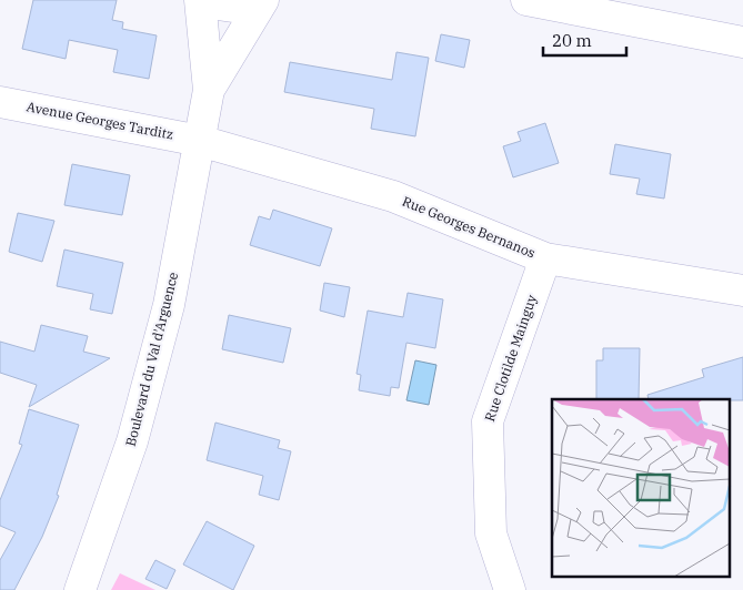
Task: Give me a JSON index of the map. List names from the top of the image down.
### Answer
{
  "streets": {
    "street": [
      "Avenue Georges Tarditz",
      "Rue Georges Bernanos",
      "Rue Clotilde Mainguy",
      "Boulevard du Val d'Arguence"
    ]
  },
  "crossings": [
    ["Avenue Georges Tarditz", "Rue Georges Bernanos"],
    ["Avenue Georges Tarditz", "Boulevard du Val d'Arguence"],
    ["Rue Georges Bernanos", "Rue Clotilde Mainguy"],
    ["Rue Georges Bernanos", "Boulevard du Val d'Arguence"]
  ],
  "scale_bar": "20 m"
}
